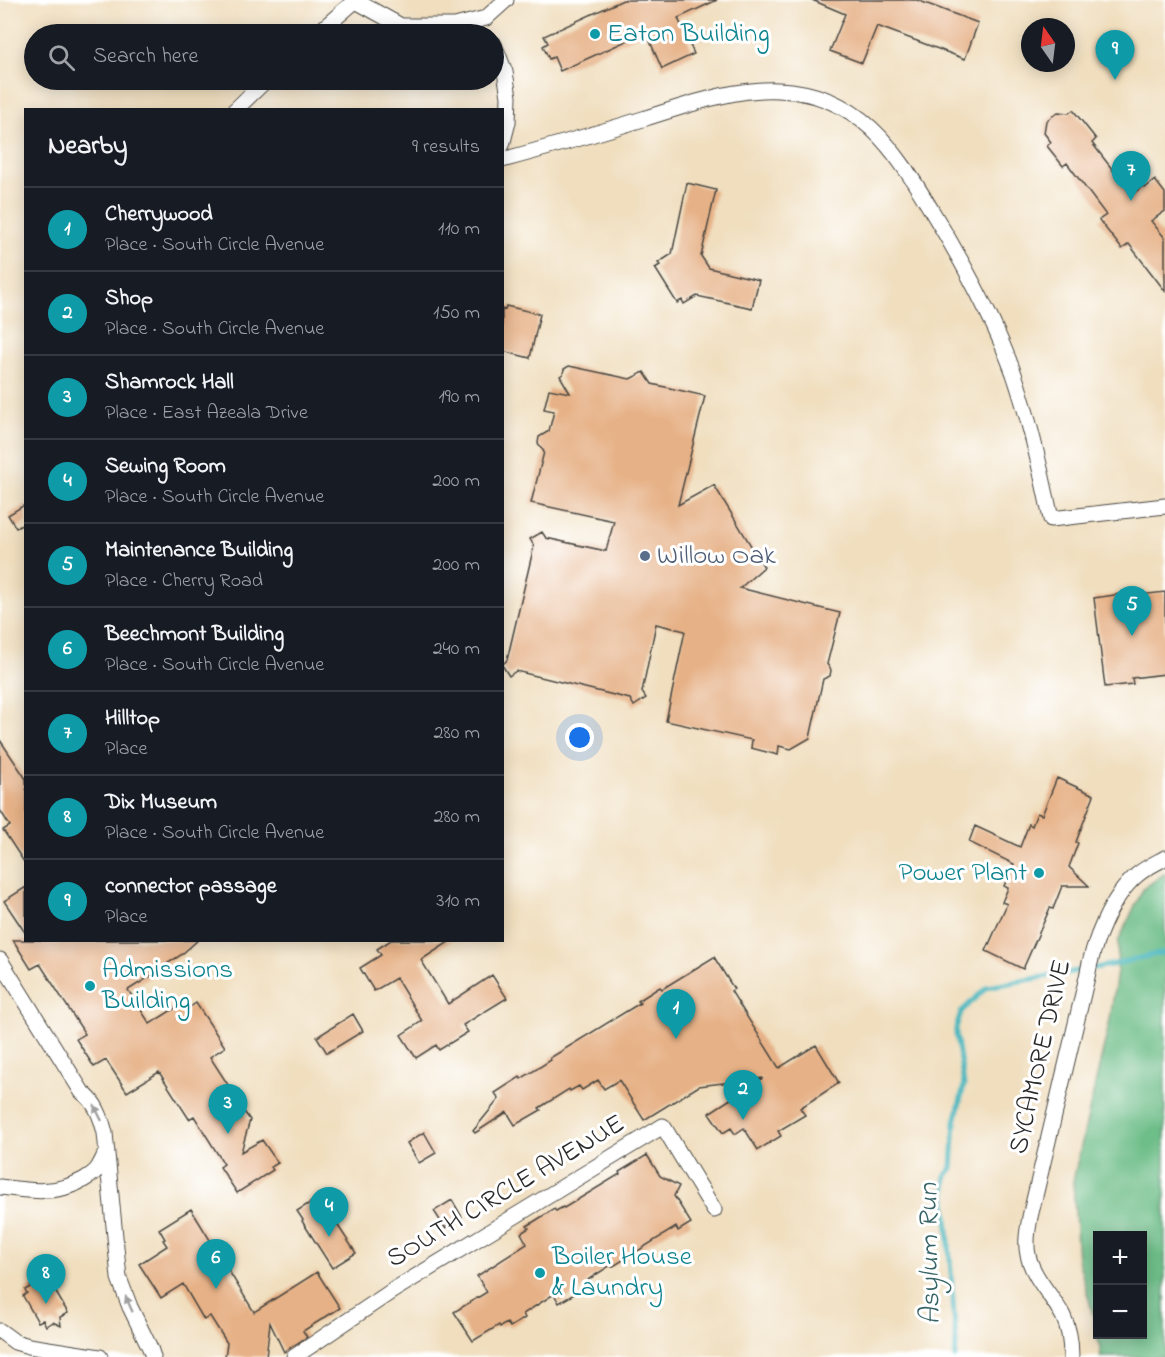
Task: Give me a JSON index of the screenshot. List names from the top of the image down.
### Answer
{
  "streets": {
    "street": ["SYCAMORE DRIVE", "SOUTH CIRCLE AVENUE"]
  },
  "water": ["Asylum Run"],
  "places": [
    "Eaton Building",
    "Willow Oak",
    "Power Plant",
    "Admissions Building",
    "Boiler House & Laundry"
  ],
  "north": "top",
  "page": {
    "search": "Search here",
    "pins": [
      "9",
      "7",
      "5",
      "1",
      "2",
      "3",
      "4",
      "6",
      "8"
    ],
    "heading": ["Nearby", "9 results"],
    "list": [
      {
        "mark": "1",
        "name": "Cherrywood",
        "note": "Place · South Circle Avenue",
        "value": "110 m"
      },
      {
        "mark": "2",
        "name": "Shop",
        "note": "Place · South Circle Avenue",
        "value": "150 m"
      },
      {
        "mark": "3",
        "name": "Shamrock Hall",
        "note": "Place · East Azeala Drive",
        "value": "190 m"
      },
      {
        "mark": "4",
        "name": "Sewing Room",
        "note": "Place · South Circle Avenue",
        "value": "200 m"
      },
      {
        "mark": "5",
        "name": "Maintenance Building",
        "note": "Place · Cherry Road",
        "value": "200 m"
      },
      {
        "mark": "6",
        "name": "Beechmont Building",
        "note": "Place · South Circle Avenue",
        "value": "240 m"
      },
      {
        "mark": "7",
        "name": "Hilltop",
        "note": "Place",
        "value": "280 m"
      },
      {
        "mark": "8",
        "name": "Dix Museum",
        "note": "Place · South Circle Avenue",
        "value": "280 m"
      },
      {
        "mark": "9",
        "name": "connector passage",
        "note": "Place",
        "value": "310 m"
      }
    ],
    "map_buttons": ["+", "−"]
  }
}
